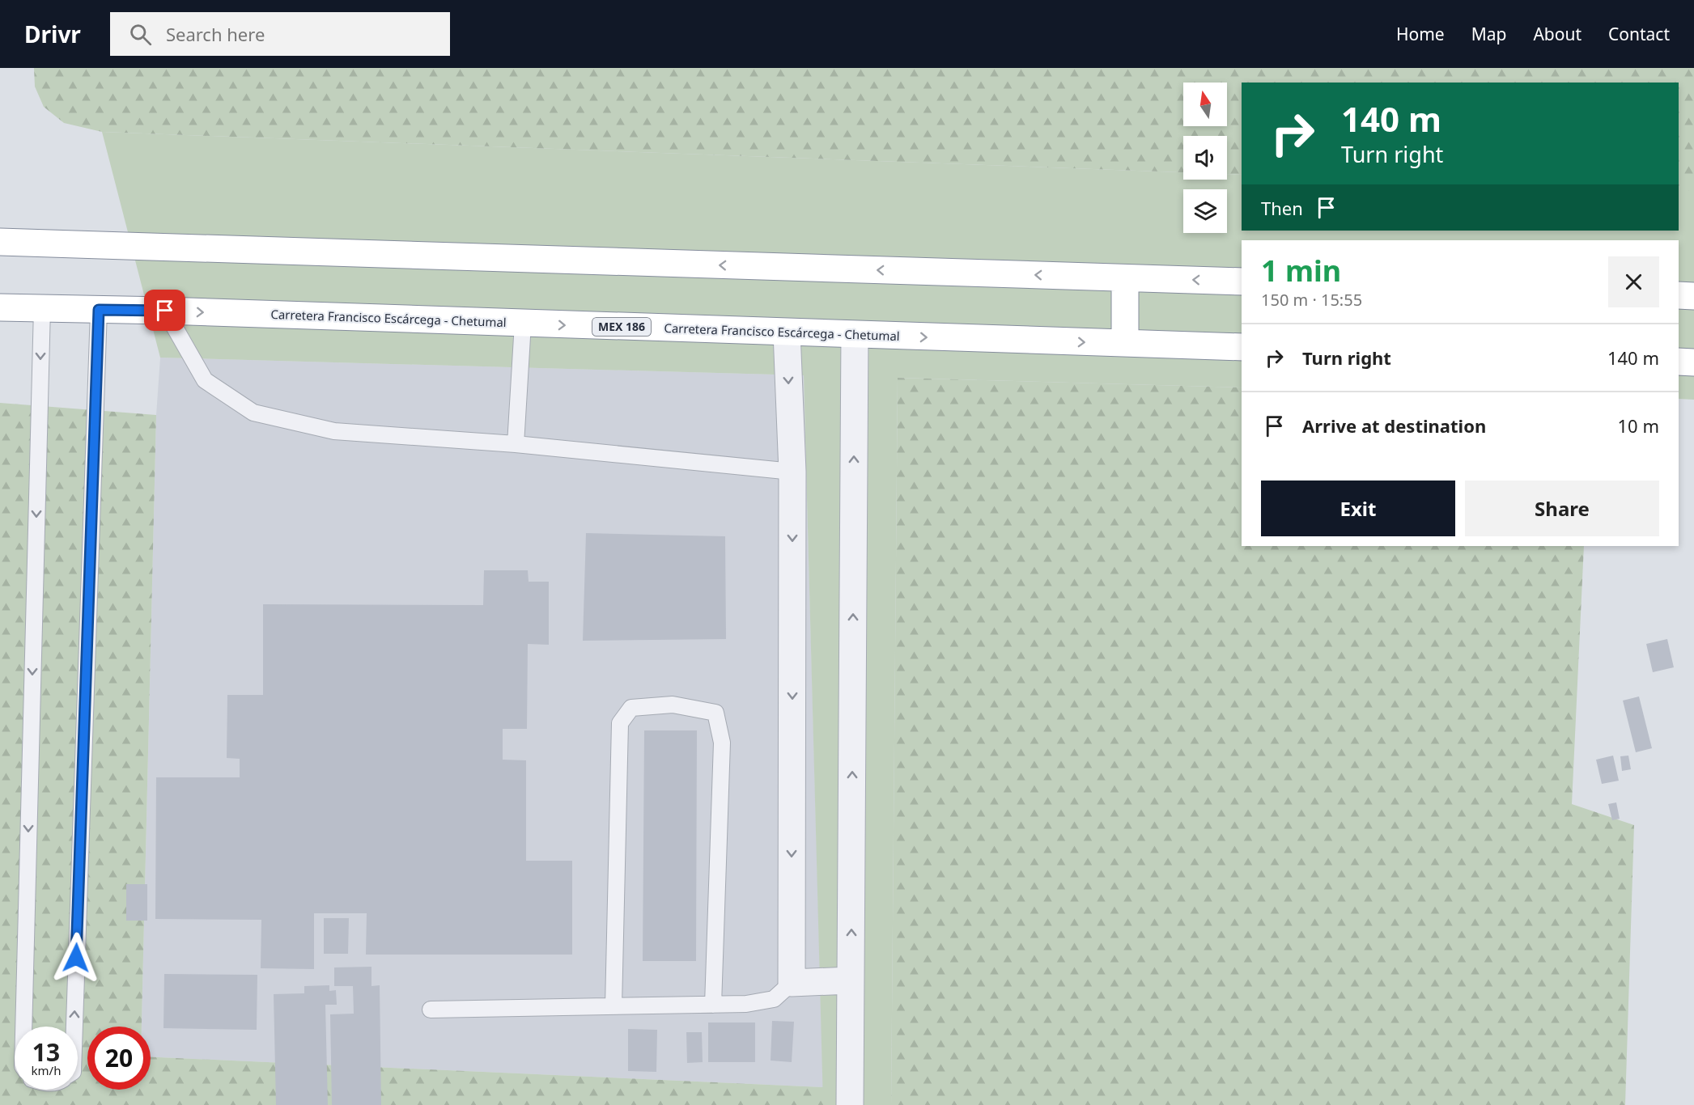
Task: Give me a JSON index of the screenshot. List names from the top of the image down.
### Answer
{
  "streets": {
    "highway": ["Carretera Francisco Escárcega - Chetumal", "MEX 186"]
  },
  "north": "top",
  "page": {
    "header": "Drivr",
    "search": "Search here",
    "nav": [
      "Home",
      "Map",
      "About",
      "Contact"
    ],
    "turn": ["140 m", "Turn right"],
    "then": "Then",
    "heading": ["1 min", "150 m · 15:55"],
    "list": [
      {
        "name": "Turn right",
        "value": "140 m"
      },
      {
        "name": "Arrive at destination",
        "value": "10 m"
      }
    ],
    "buttons": ["Exit", "Share"],
    "speed": "13 km/h",
    "limit": "20"
  }
}
